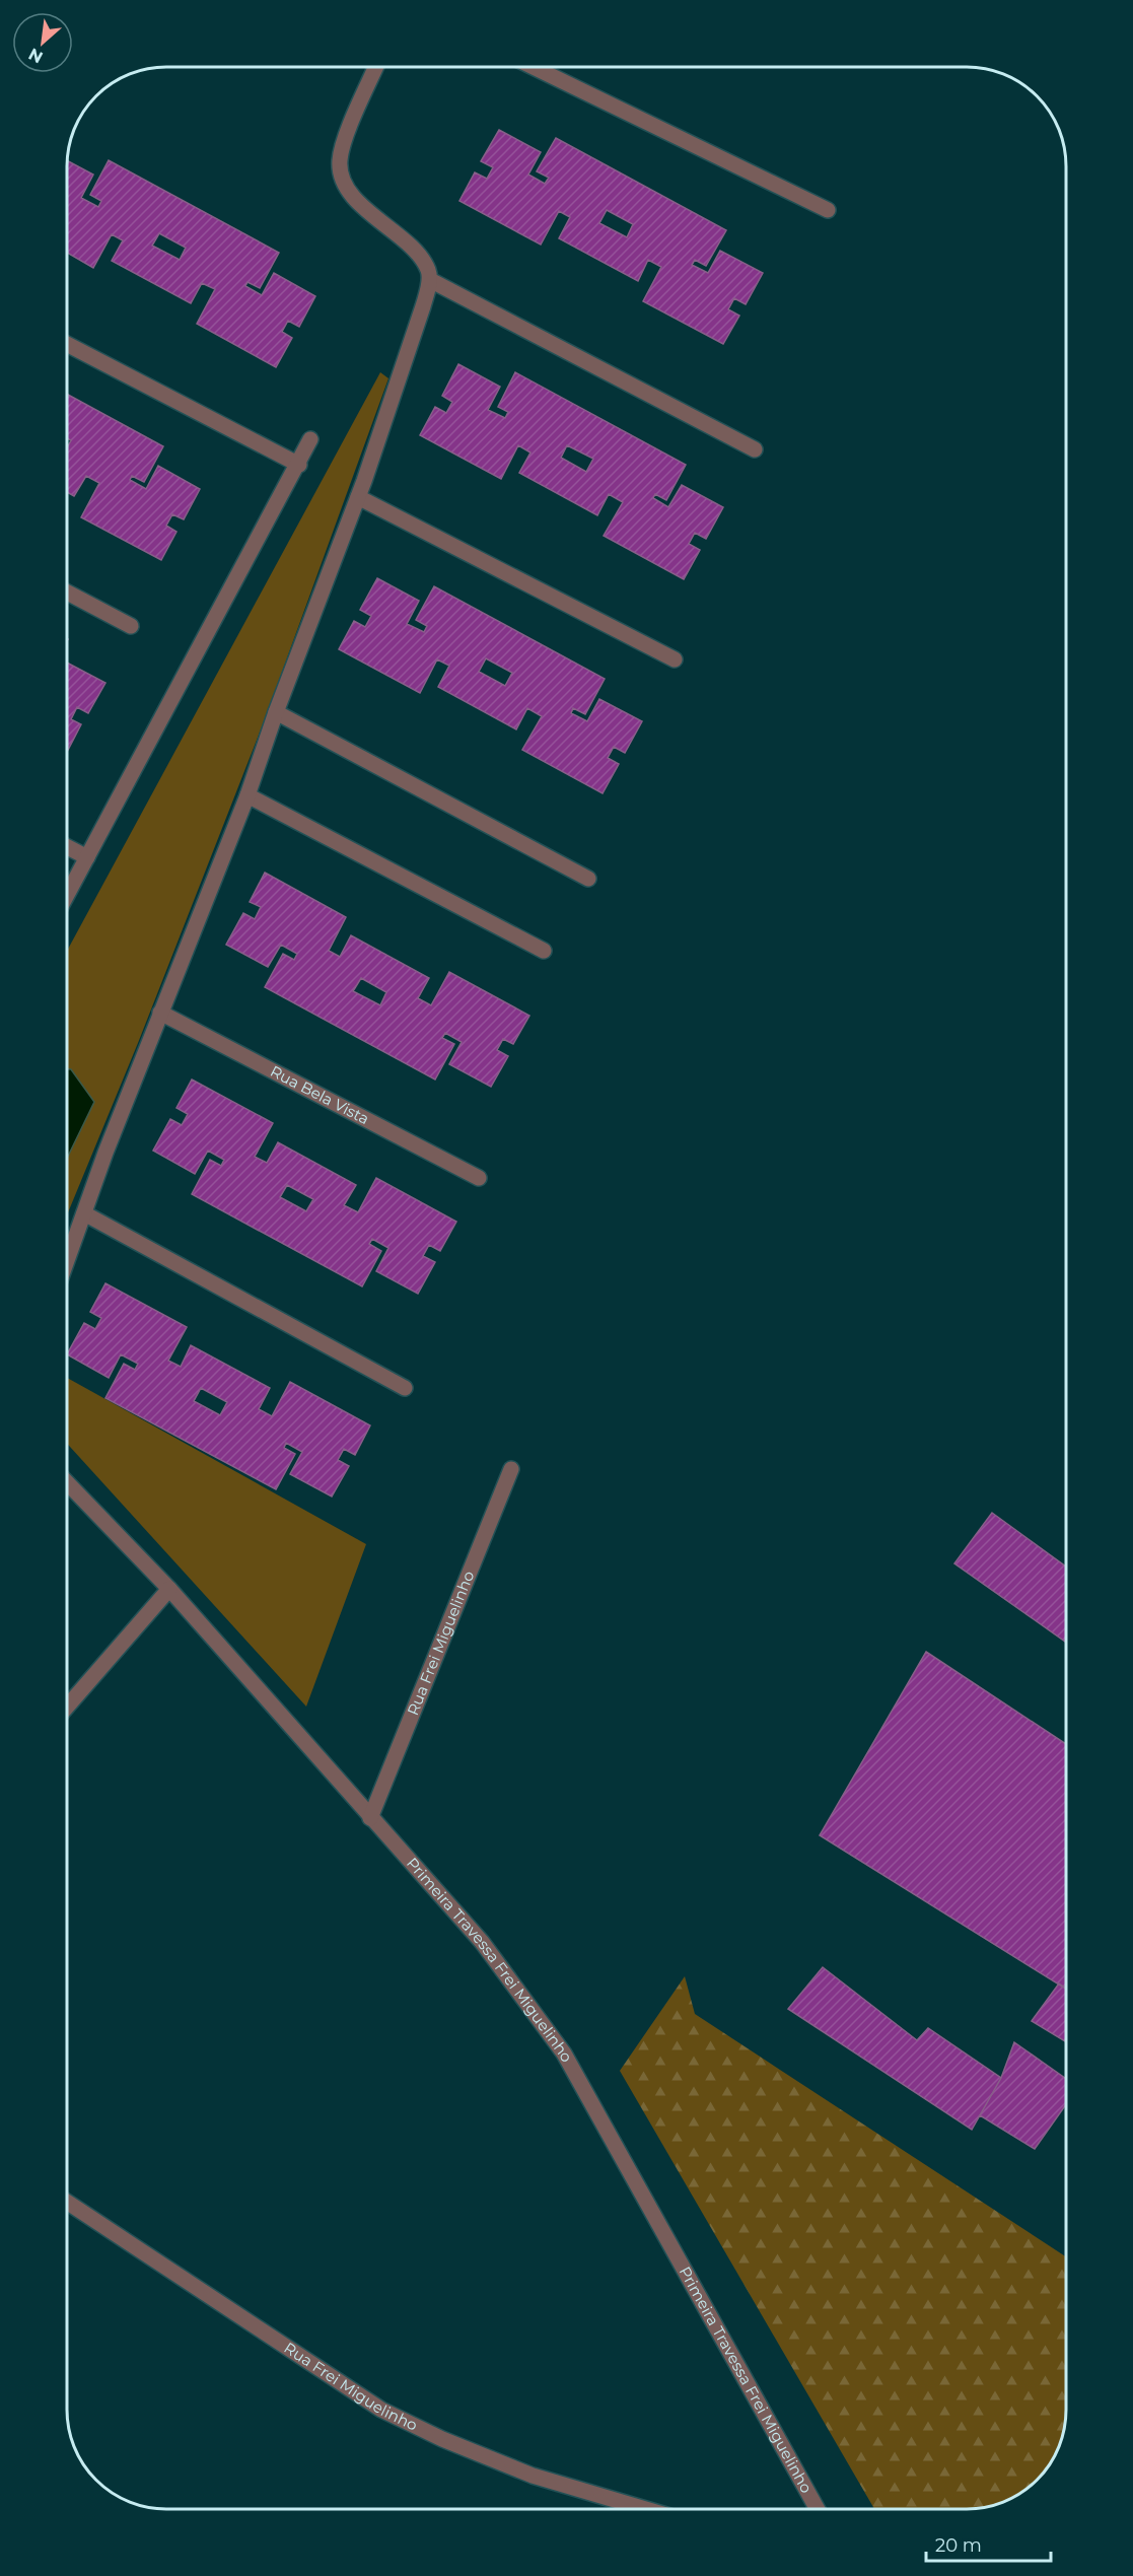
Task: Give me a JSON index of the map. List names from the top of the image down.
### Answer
{
  "streets": {
    "street": ["Rua Bela Vista", "Rua Frei Miguelinho", "Primeira Travessa Frei Miguelinho"]
  },
  "crossings": [
    ["Rua Frei Miguelinho", "Primeira Travessa Frei Miguelinho"]
  ],
  "scale_bar": "20 m",
  "north": "bottom left"
}
